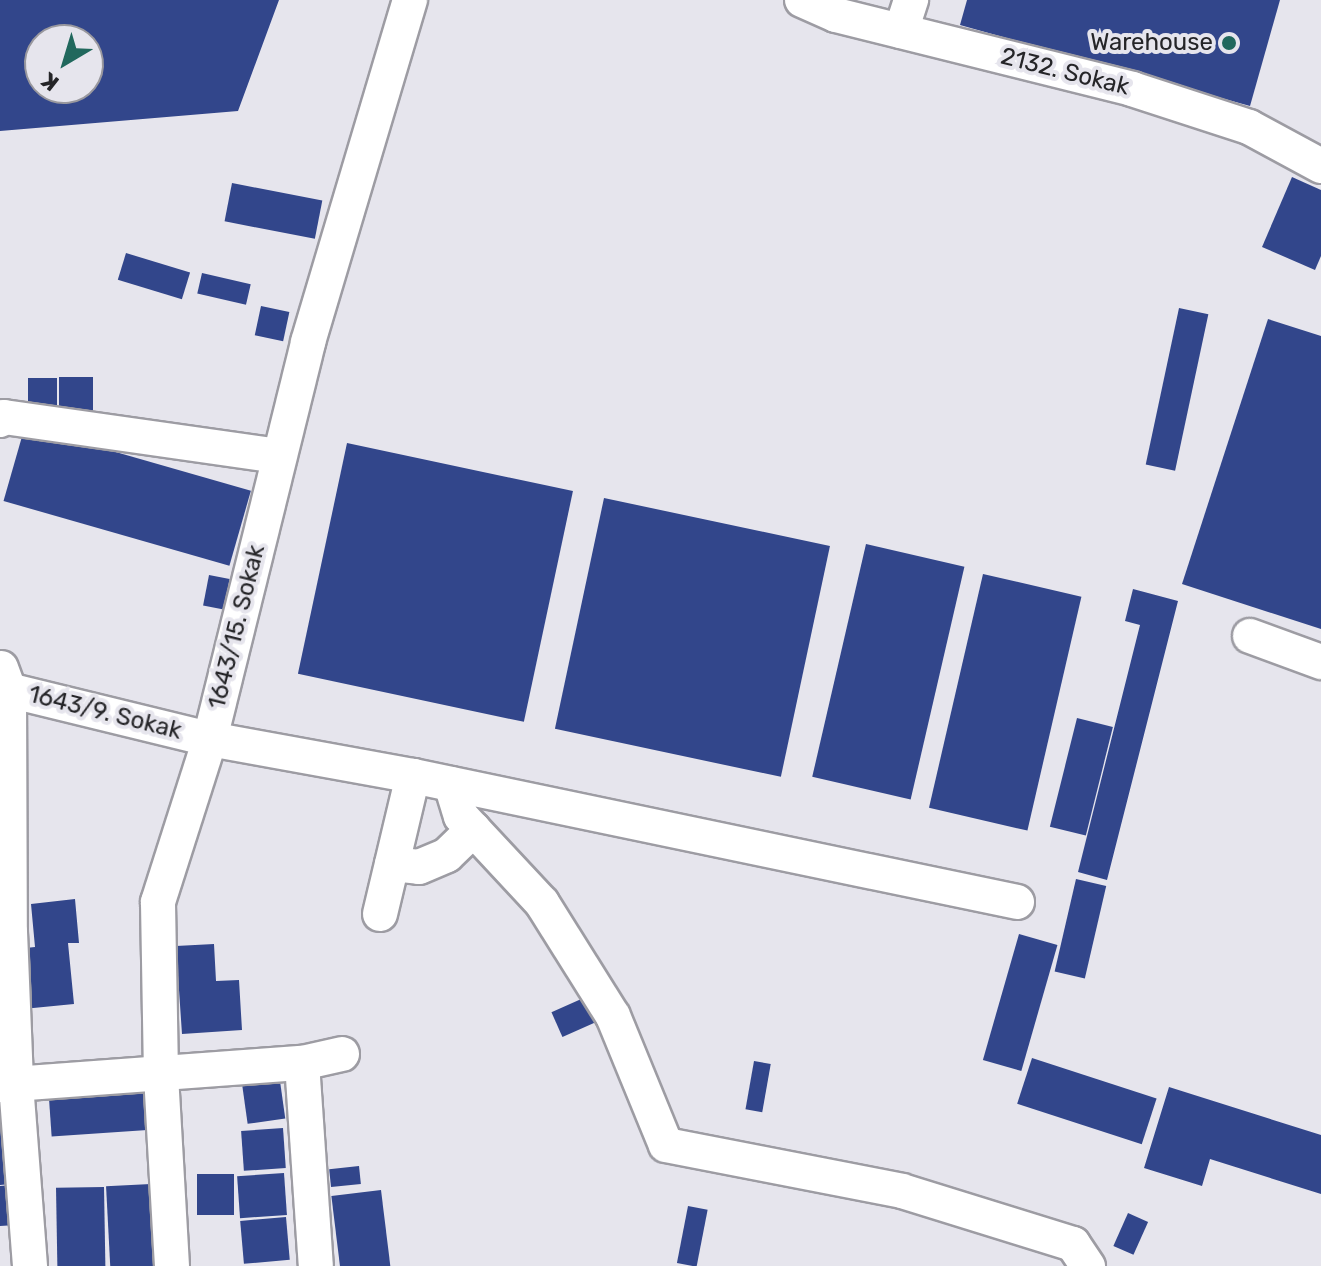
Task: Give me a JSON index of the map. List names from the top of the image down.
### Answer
{
  "streets": {
    "street": ["2132. Sokak", "1643/15. Sokak", "1643/9. Sokak"]
  },
  "crossings": [
    ["1643/15. Sokak", "1643/9. Sokak"]
  ],
  "places": ["Warehouse"],
  "north": "bottom left"
}
